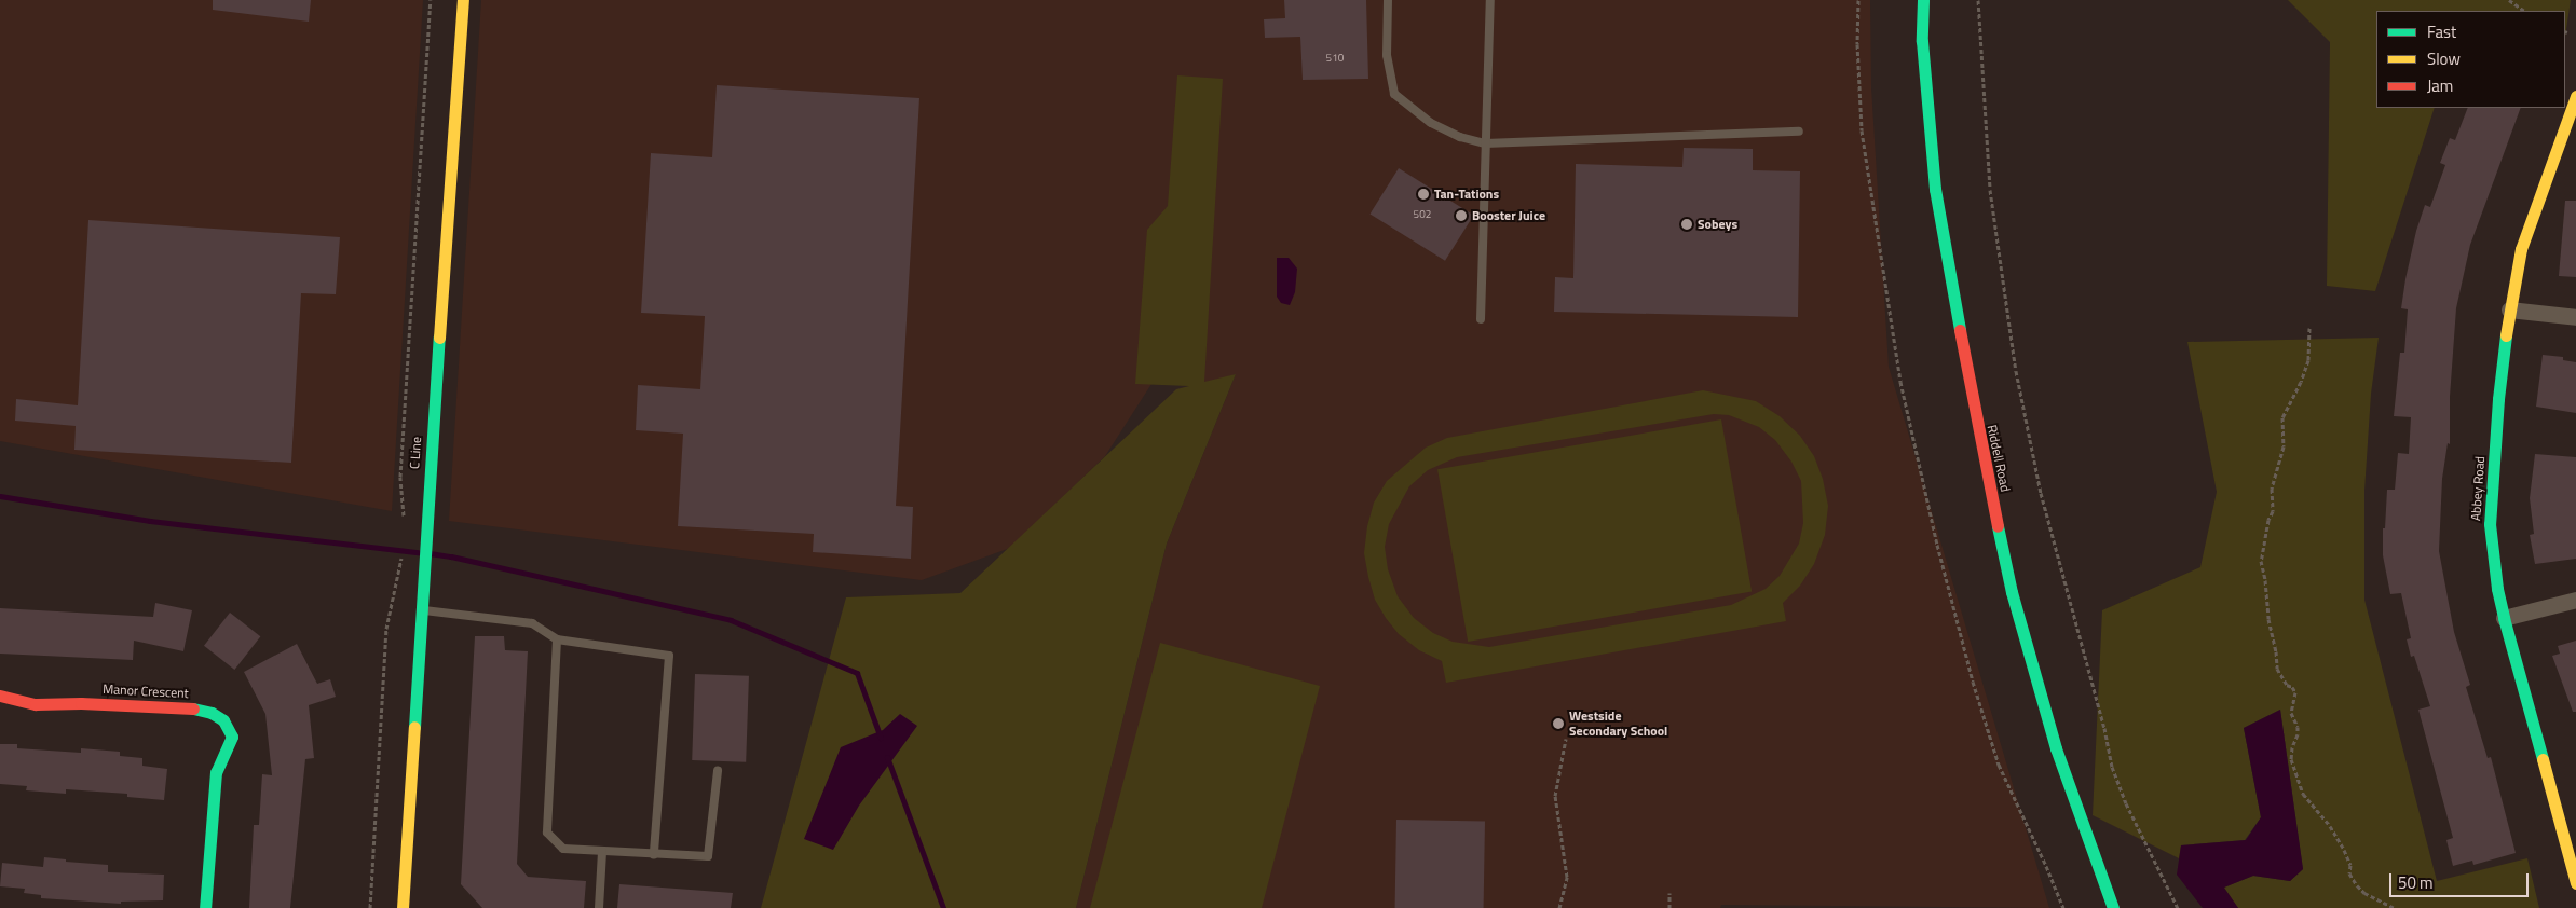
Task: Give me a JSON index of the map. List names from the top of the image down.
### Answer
{
  "streets": {
    "street": [
      "C Line",
      "Riddell Road",
      "Abbey Road",
      "Manor Crescent"
    ]
  },
  "places": [
    "Tan-Tations",
    "Booster Juice",
    "Sobeys",
    "Westside Secondary School"
  ],
  "house_numbers": ["510", "502"],
  "legend": ["Fast", "Slow", "Jam"],
  "scale_bar": "50 m"
}
